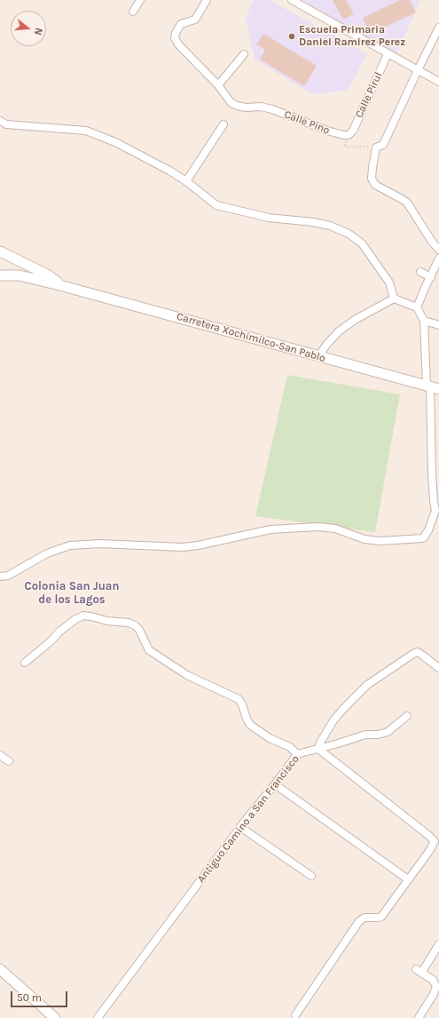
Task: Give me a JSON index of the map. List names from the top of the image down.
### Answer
{
  "streets": {
    "street": [
      "Calle Pirul",
      "Calle Pino",
      "Carretera Xochimilco-San Pablo",
      "Antiguo Camino a San Francisco"
    ]
  },
  "crossings": [
    ["Calle Pirul", "Calle Pino"]
  ],
  "districts": ["Colonia San Juan de los Lagos"],
  "places": ["Escuela Primaria Daniel Ramirez Perez"],
  "scale_bar": "50 m",
  "north": "right"
}
